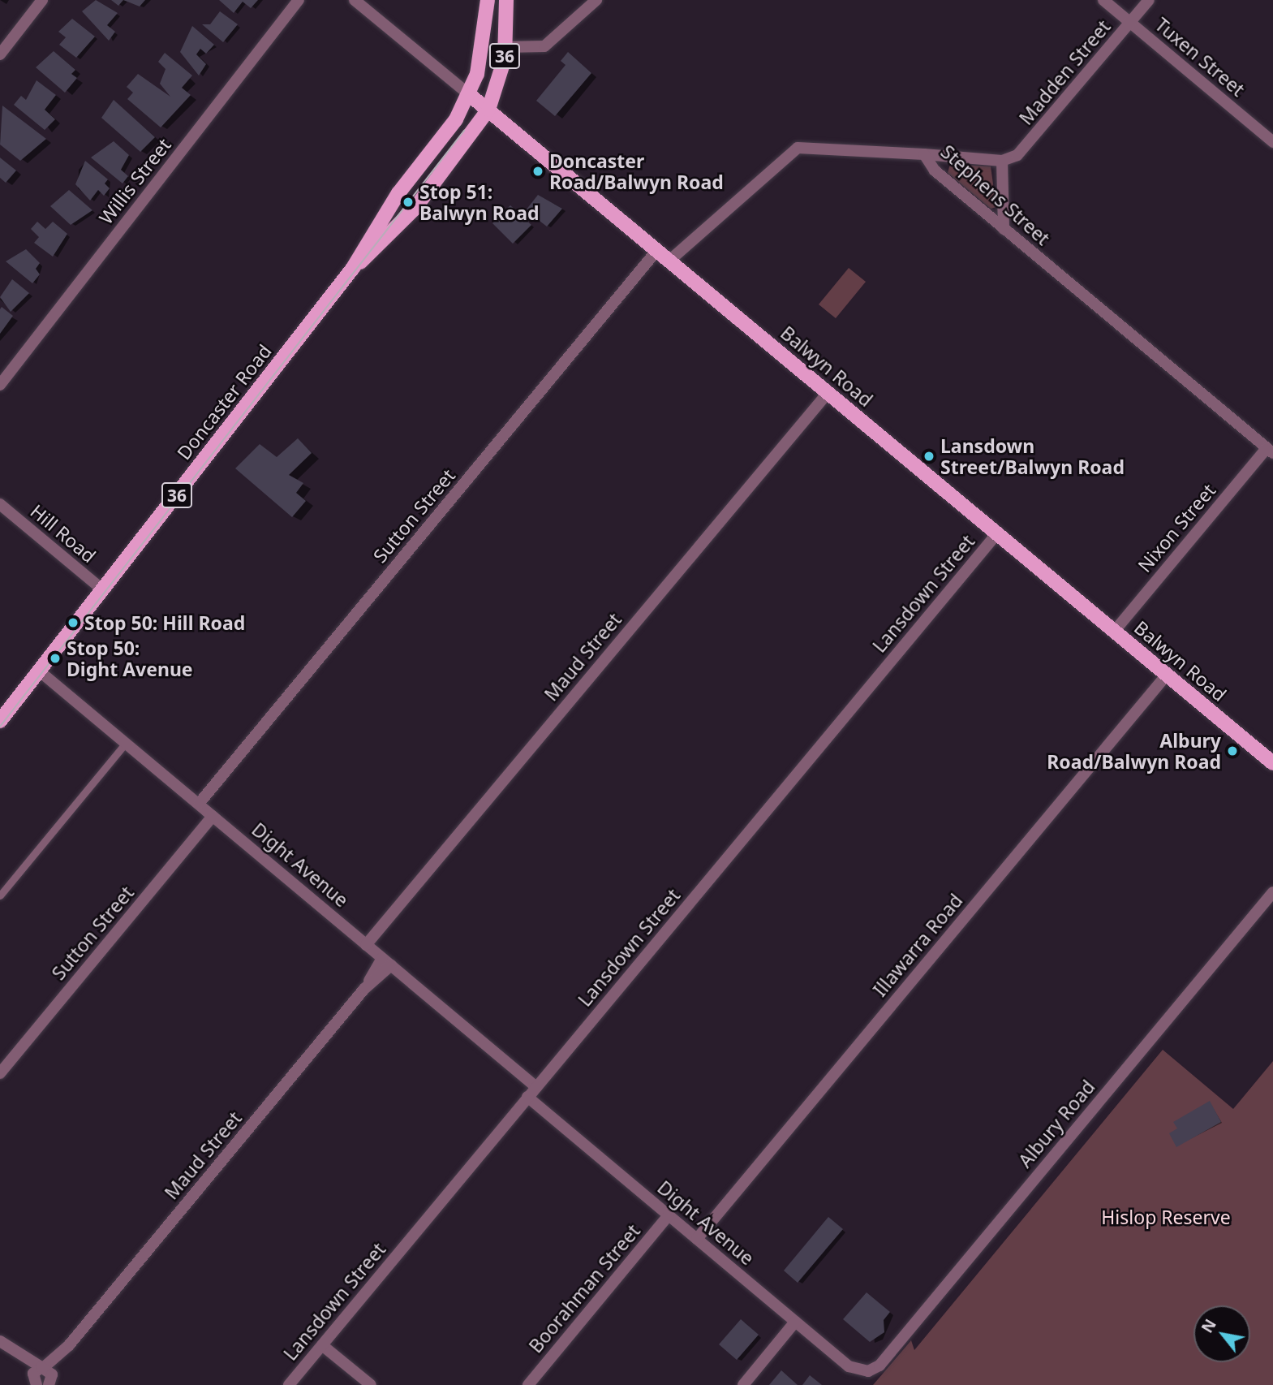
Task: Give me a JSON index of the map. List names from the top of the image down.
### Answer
{
  "streets": {
    "main road": ["36", "Balwyn Road", "Doncaster Road"],
    "street": [
      "Tuxen Street",
      "Madden Street",
      "Willis Street",
      "Stephens Street",
      "Sutton Street",
      "Nixon Street",
      "Hill Road",
      "Lansdown Street",
      "Maud Street",
      "Dight Avenue",
      "Illawarra Road",
      "Albury Road",
      "Boorahman Street"
    ]
  },
  "crossings": [
    ["Tuxen Street", "Madden Street"],
    ["Stephens Street", "Balwyn Road"],
    ["Stephens Street", "Nixon Street"],
    ["Balwyn Road", "Doncaster Road"],
    ["Balwyn Road", "Sutton Street"],
    ["Balwyn Road", "Nixon Street"],
    ["Balwyn Road", "Lansdown Street"],
    ["Balwyn Road", "Maud Street"],
    ["Balwyn Road", "Illawarra Road"],
    ["Doncaster Road", "Hill Road"],
    ["Doncaster Road", "Dight Avenue"],
    ["Sutton Street", "Dight Avenue"],
    ["Lansdown Street", "Dight Avenue"],
    ["Maud Street", "Dight Avenue"],
    ["Dight Avenue", "Illawarra Road"],
    ["Dight Avenue", "Albury Road"],
    ["Dight Avenue", "Boorahman Street"]
  ],
  "parks": ["Hislop Reserve"],
  "places": [
    "Doncaster Road/Balwyn Road",
    "Stop 51: Balwyn Road",
    "Lansdown Street/Balwyn Road",
    "Stop 50: Hill Road",
    "Stop 50: Dight Avenue",
    "Albury Road/Balwyn Road"
  ],
  "north": "top left"
}
